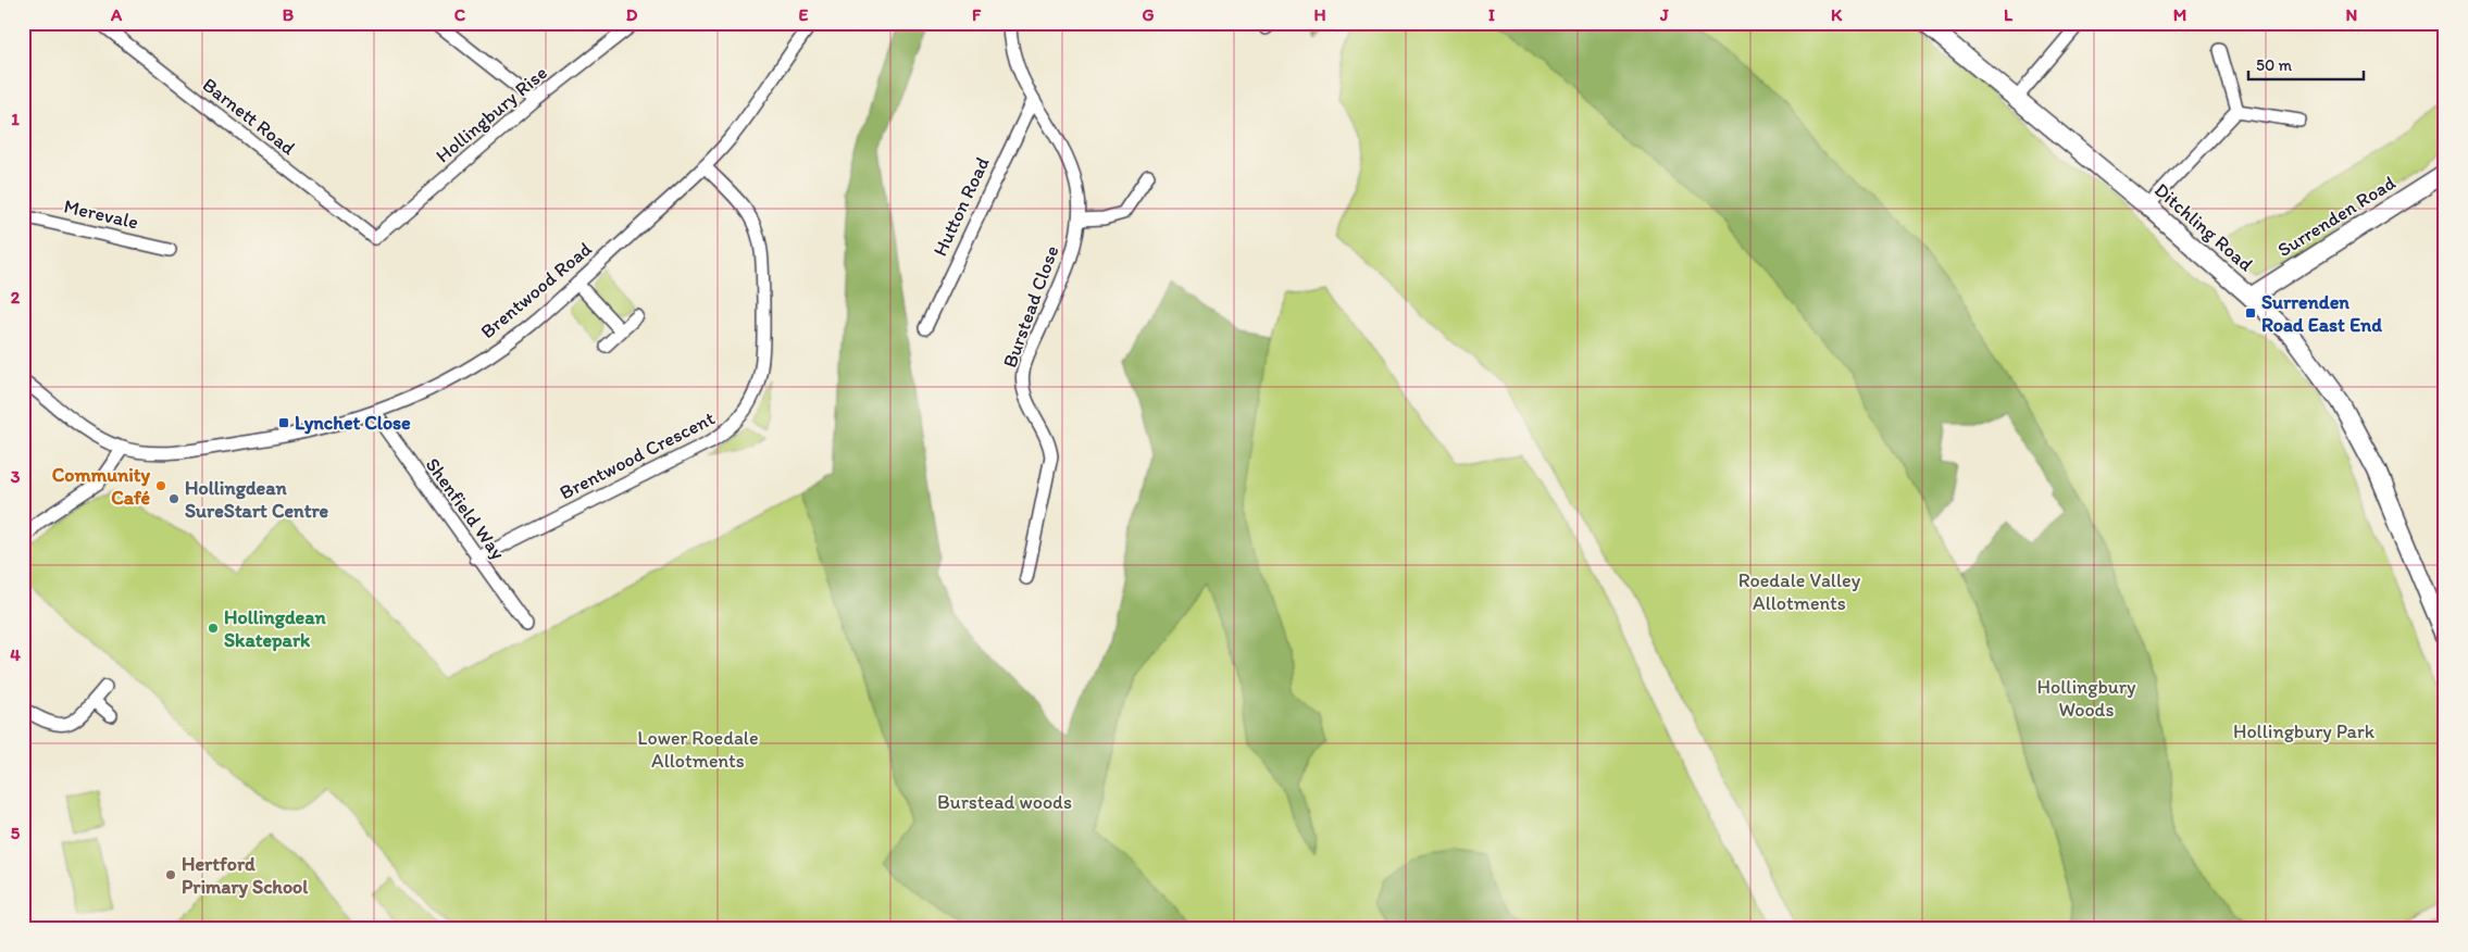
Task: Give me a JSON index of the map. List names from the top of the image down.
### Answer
{
  "streets": {
    "street": [
      "Hollingbury Rise",
      "Barnett Road",
      "Hutton Road",
      "Merevale",
      "Surrenden Road",
      "Ditchling Road",
      "Brentwood Road",
      "Burstead Close",
      "Brentwood Crescent",
      "Shenfield Way"
    ]
  },
  "crossings": [
    ["Hollingbury Rise", "Barnett Road"],
    ["Hutton Road", "Burstead Close"],
    ["Surrenden Road", "Ditchling Road"],
    ["Brentwood Road", "Brentwood Crescent"],
    ["Brentwood Road", "Shenfield Way"],
    ["Brentwood Crescent", "Shenfield Way"]
  ],
  "parks": [
    "Roedale Valley Allotments",
    "Hollingbury Woods",
    "Hollingbury Park",
    "Lower Roedale Allotments",
    "Burstead woods"
  ],
  "places": {
    "transit": ["Surrenden Road East End", "Lynchet Close"],
    "other": [
      "Community Café",
      "Hollingdean SureStart Centre",
      "Hollingdean Skatepark",
      "Hertford Primary School"
    ]
  },
  "scale_bar": "50 m",
  "grid": {
    "columns": [
      "A",
      "B",
      "C",
      "D",
      "E",
      "F",
      "G",
      "H",
      "I",
      "J",
      "K",
      "L",
      "M",
      "N"
    ],
    "rows": [
      "1",
      "2",
      "3",
      "4",
      "5"
    ]
  }
}
